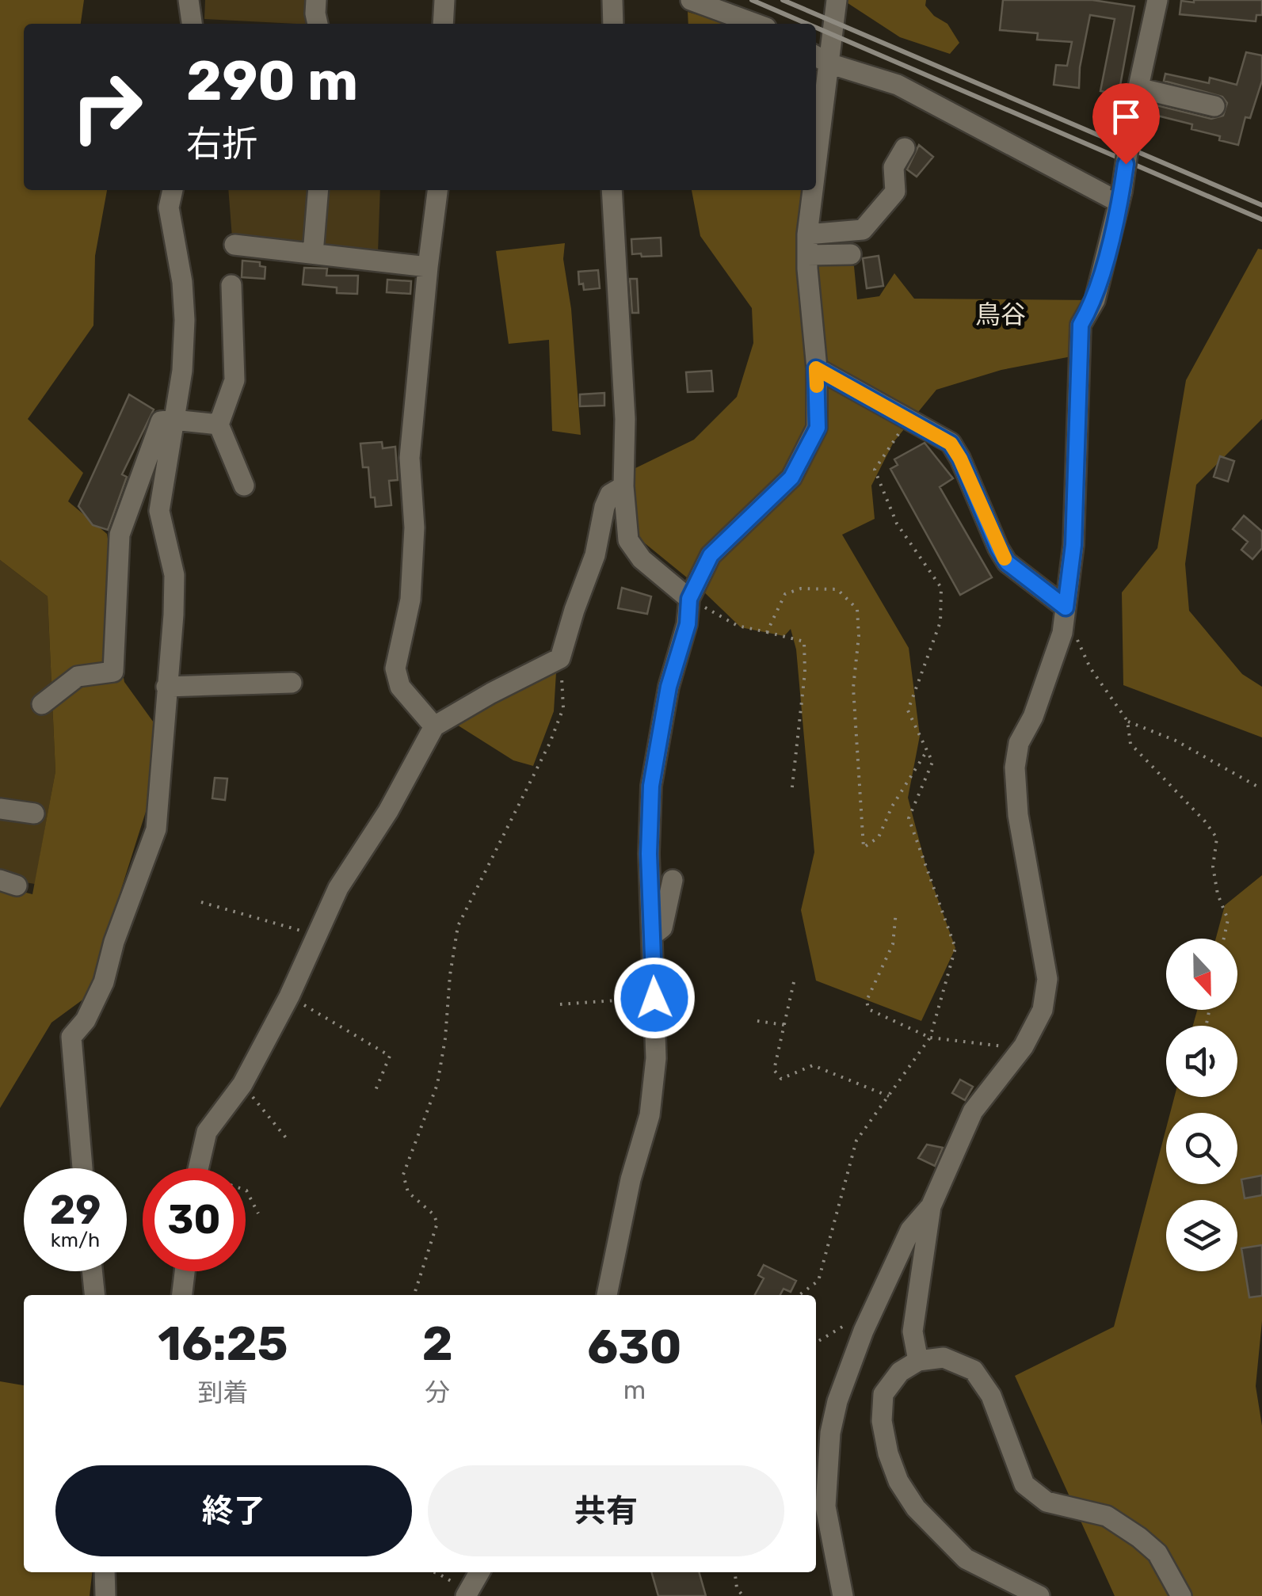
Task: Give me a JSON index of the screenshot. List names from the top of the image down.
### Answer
{
  "districts": ["鳥谷"],
  "north": "bottom",
  "page": {
    "turn": ["290 m", "右折"],
    "speed": "29 km/h",
    "limit": "30",
    "eta": [
      "16:25",
      "到着",
      "2",
      "分",
      "630",
      "m"
    ],
    "buttons": ["終了", "共有"]
  }
}
